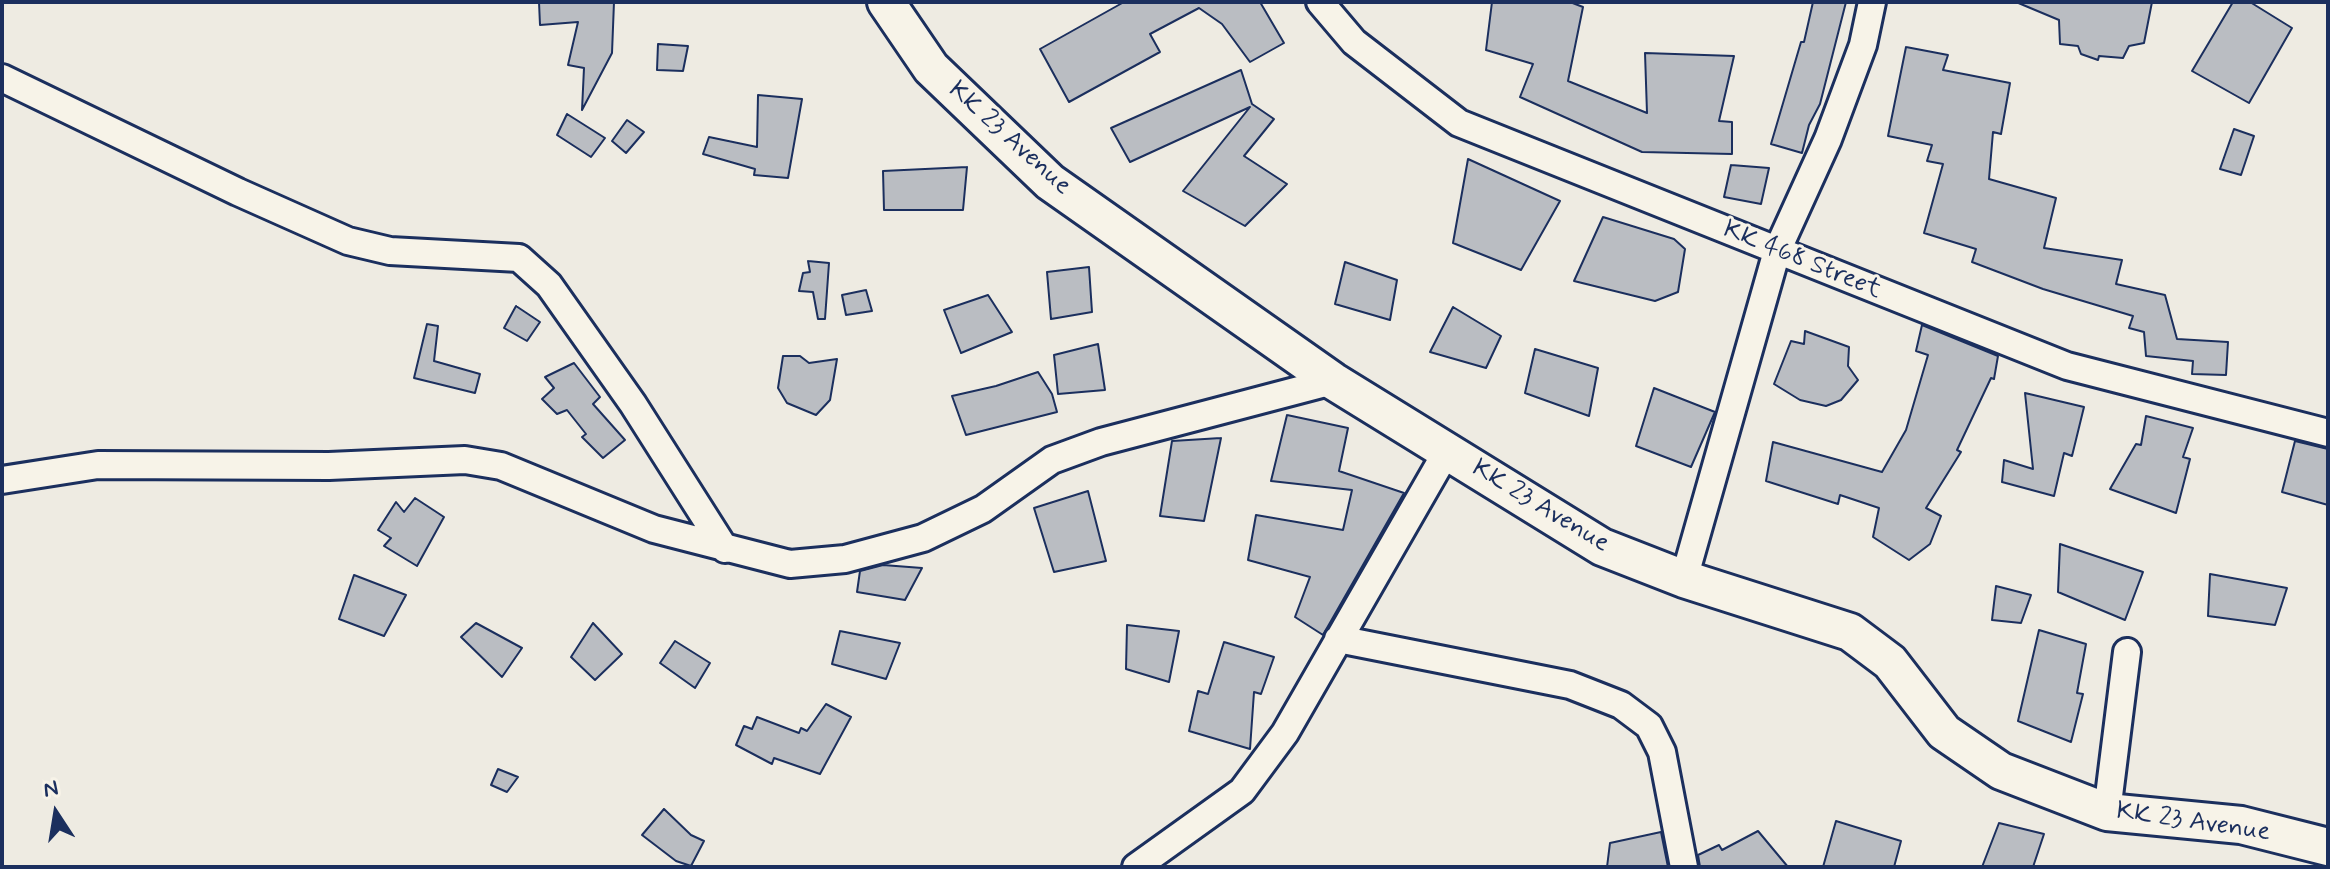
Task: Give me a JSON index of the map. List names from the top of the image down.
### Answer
{
  "streets": {
    "main road": ["KK 23 Avenue"],
    "street": ["KK 468 Street"]
  },
  "north": "top"
}
